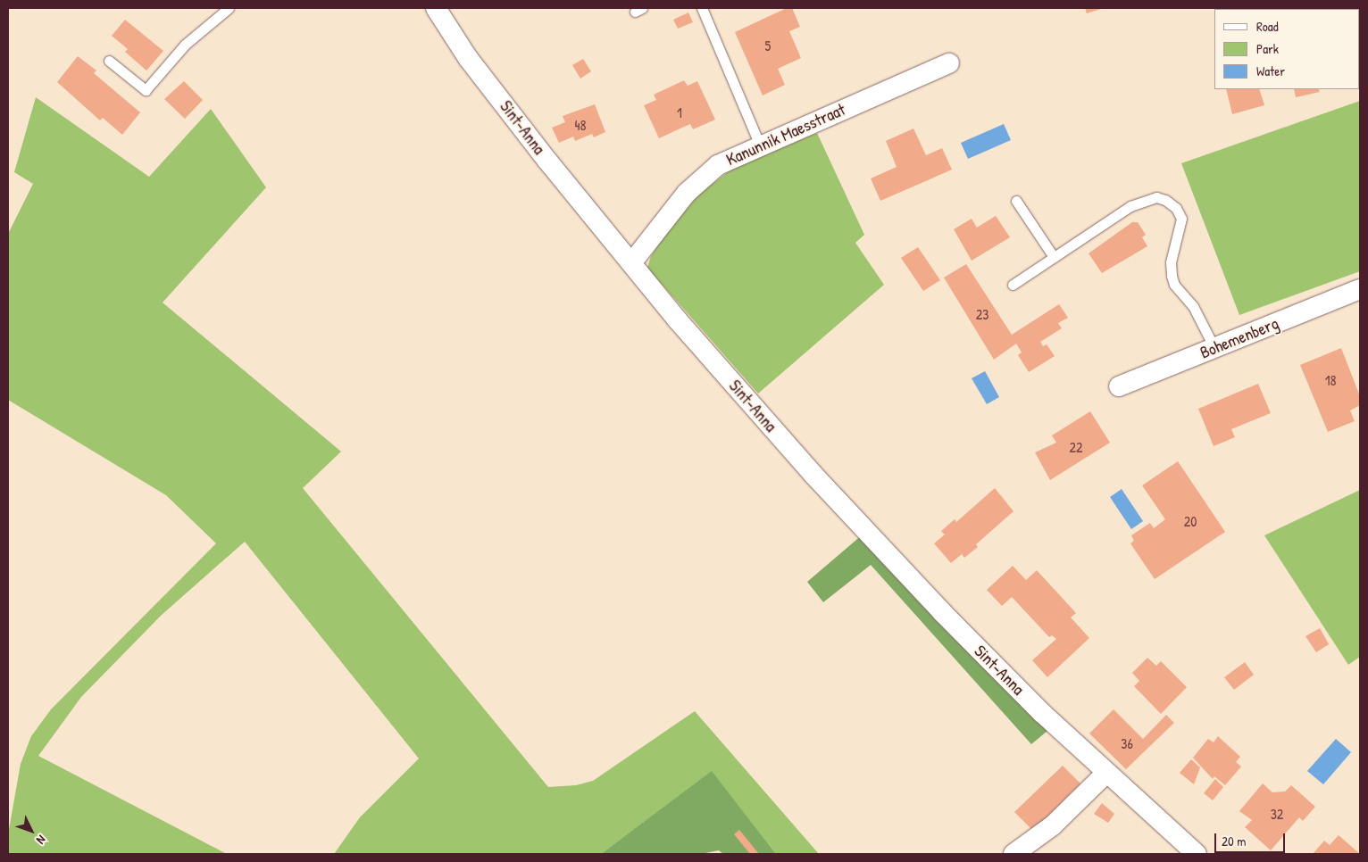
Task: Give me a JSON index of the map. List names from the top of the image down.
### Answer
{
  "streets": {
    "street": ["Sint-Anna", "Kanunnik Maesstraat", "Bohemenberg"]
  },
  "crossings": [
    ["Sint-Anna", "Kanunnik Maesstraat"]
  ],
  "house_numbers": [
    "5",
    "1",
    "48",
    "23",
    "18",
    "22",
    "20",
    "36",
    "32"
  ],
  "legend": ["Road", "Park", "Water"],
  "scale_bar": "20 m",
  "north": "bottom right"
}
